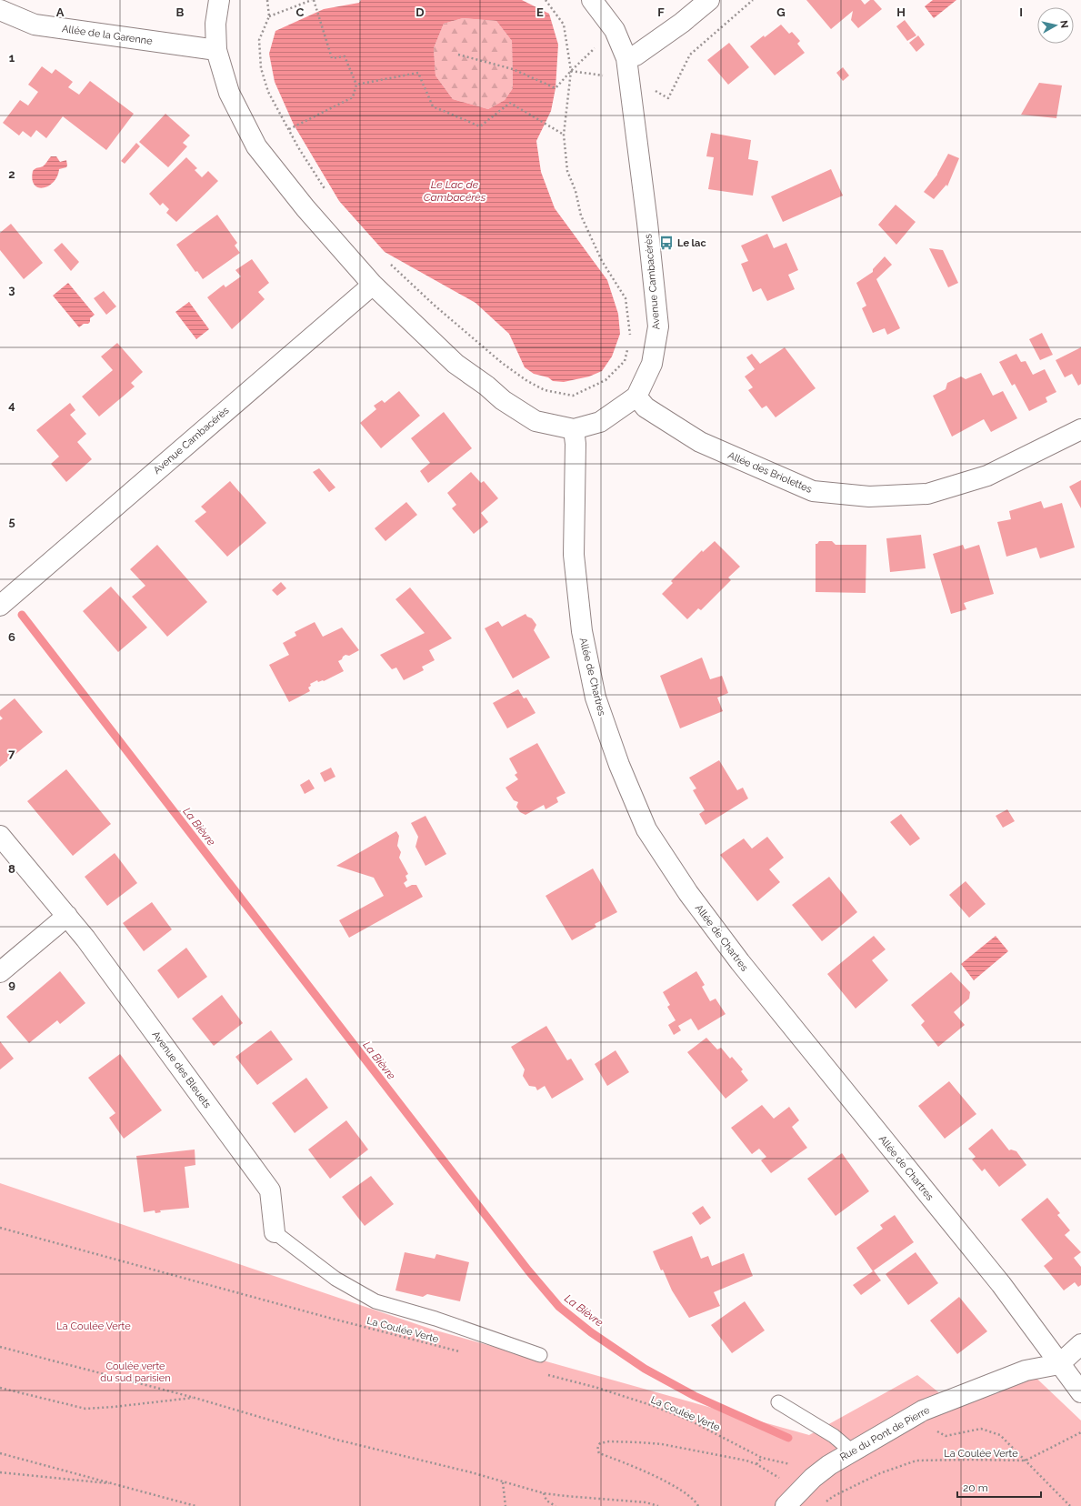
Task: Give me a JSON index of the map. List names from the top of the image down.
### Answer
{
  "streets": {
    "street": [
      "Allée de la Garenne",
      "Avenue Cambacérès",
      "Allée des Briolettes",
      "Allée de Chartres",
      "Avenue des Bleuets",
      "Rue du Pont de Pierre"
    ],
    "path": ["La Coulée Verte"]
  },
  "crossings": [
    ["Allée de la Garenne", "Avenue Cambacérès"],
    ["Avenue Cambacérès", "Allée des Briolettes"],
    ["Avenue Cambacérès", "Allée de Chartres"],
    ["Allée de Chartres", "Rue du Pont de Pierre"]
  ],
  "water": ["Le Lac de Cambacérès", "La Bièvre"],
  "parks": ["La Coulée Verte", "Coulée verte du sud parisien"],
  "places": {
    "bus stop": ["Le lac"]
  },
  "scale_bar": "20 m",
  "north": "right",
  "grid": {
    "columns": [
      "A",
      "B",
      "C",
      "D",
      "E",
      "F",
      "G",
      "H",
      "I"
    ],
    "rows": [
      "1",
      "2",
      "3",
      "4",
      "5",
      "6",
      "7",
      "8",
      "9"
    ]
  }
}
